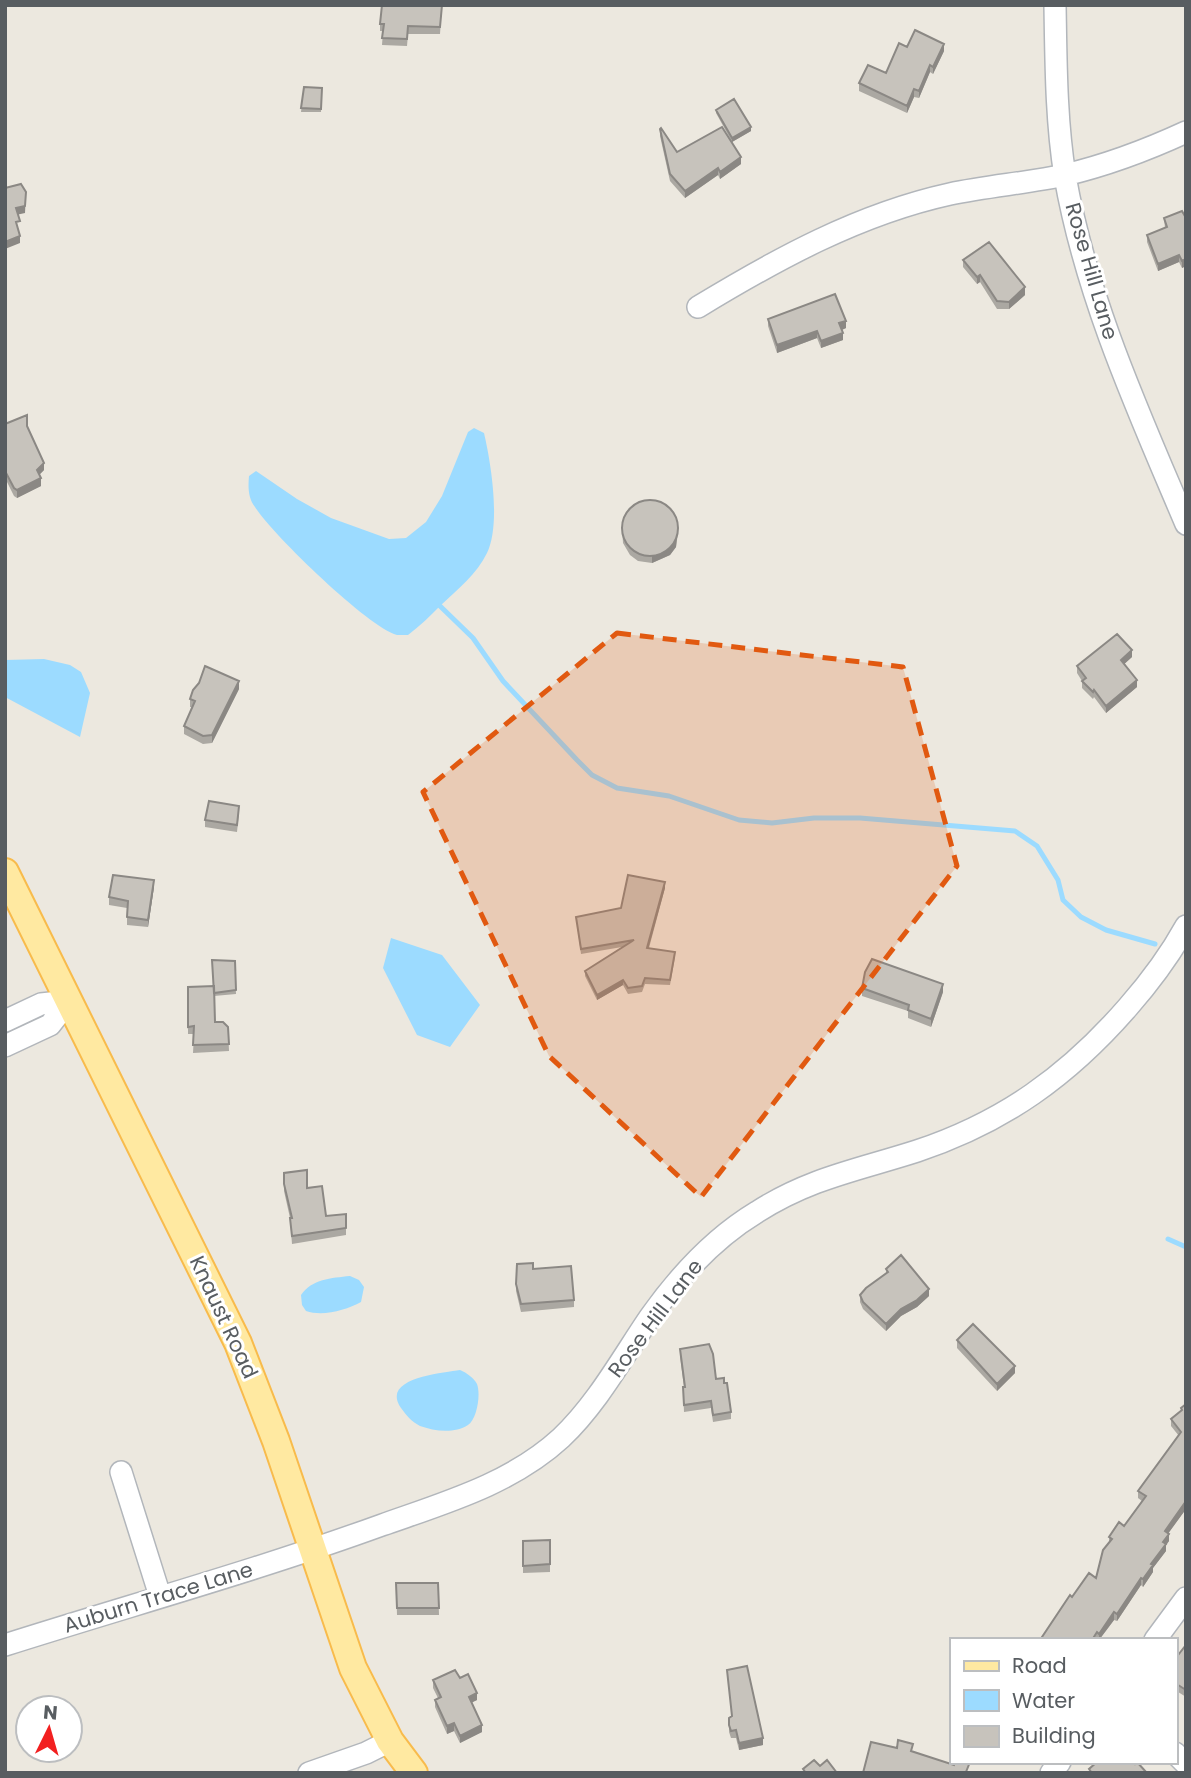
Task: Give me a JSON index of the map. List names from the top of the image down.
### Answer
{
  "streets": {
    "main road": ["Knaust Road"],
    "street": ["Rose Hill Lane", "Auburn Trace Lane"]
  },
  "crossings": [
    ["Rose Hill Lane", "Knaust Road"],
    ["Rose Hill Lane", "Auburn Trace Lane"],
    ["Knaust Road", "Auburn Trace Lane"]
  ],
  "legend": ["Road", "Water", "Building"],
  "north": "top"
}
